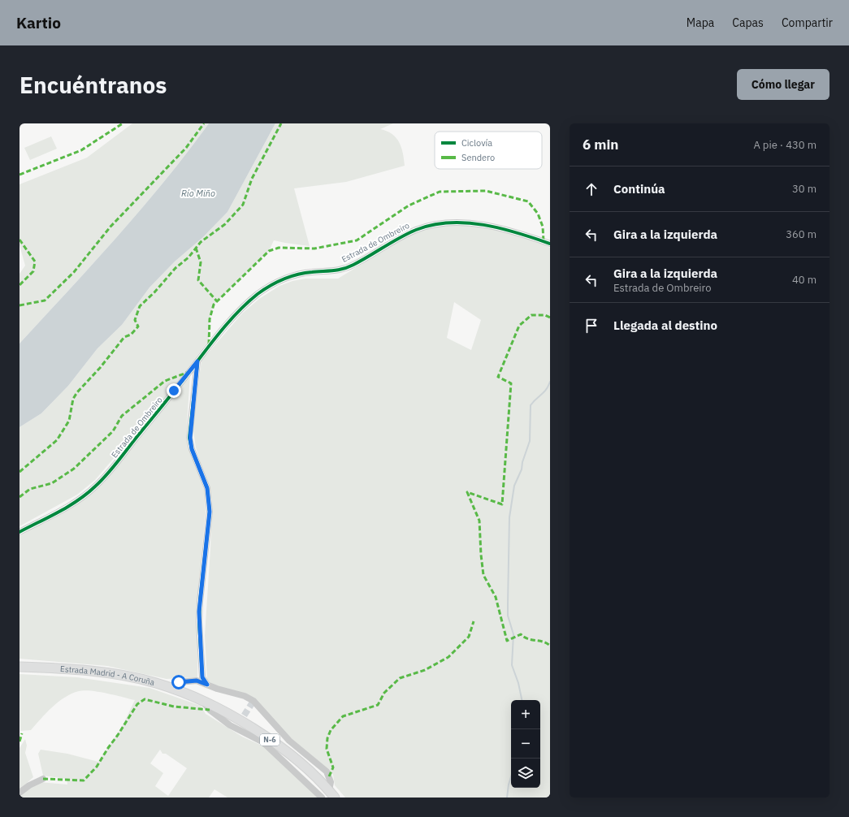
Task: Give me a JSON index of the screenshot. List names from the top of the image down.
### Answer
{
  "streets": {
    "highway": ["Estrada Madrid - A Coruña", "N-6"],
    "street": ["Estrada de Ombreiro"]
  },
  "water": ["Río Miño"],
  "legend": ["Ciclovía", "Sendero"],
  "page": {
    "header": "Kartio",
    "nav": ["Mapa", "Capas", "Compartir"],
    "buttons": "Cómo llegar",
    "title": "Encuéntranos",
    "heading": ["6 min", "A pie · 430 m"],
    "list": [
      ["Continúa", "30 m"],
      ["Gira a la izquierda", "360 m"],
      ["Gira a la izquierda", "Estrada de Ombreiro", "40 m"],
      "Llegada al destino"
    ],
    "map_buttons": ["+", "−"]
  }
}
